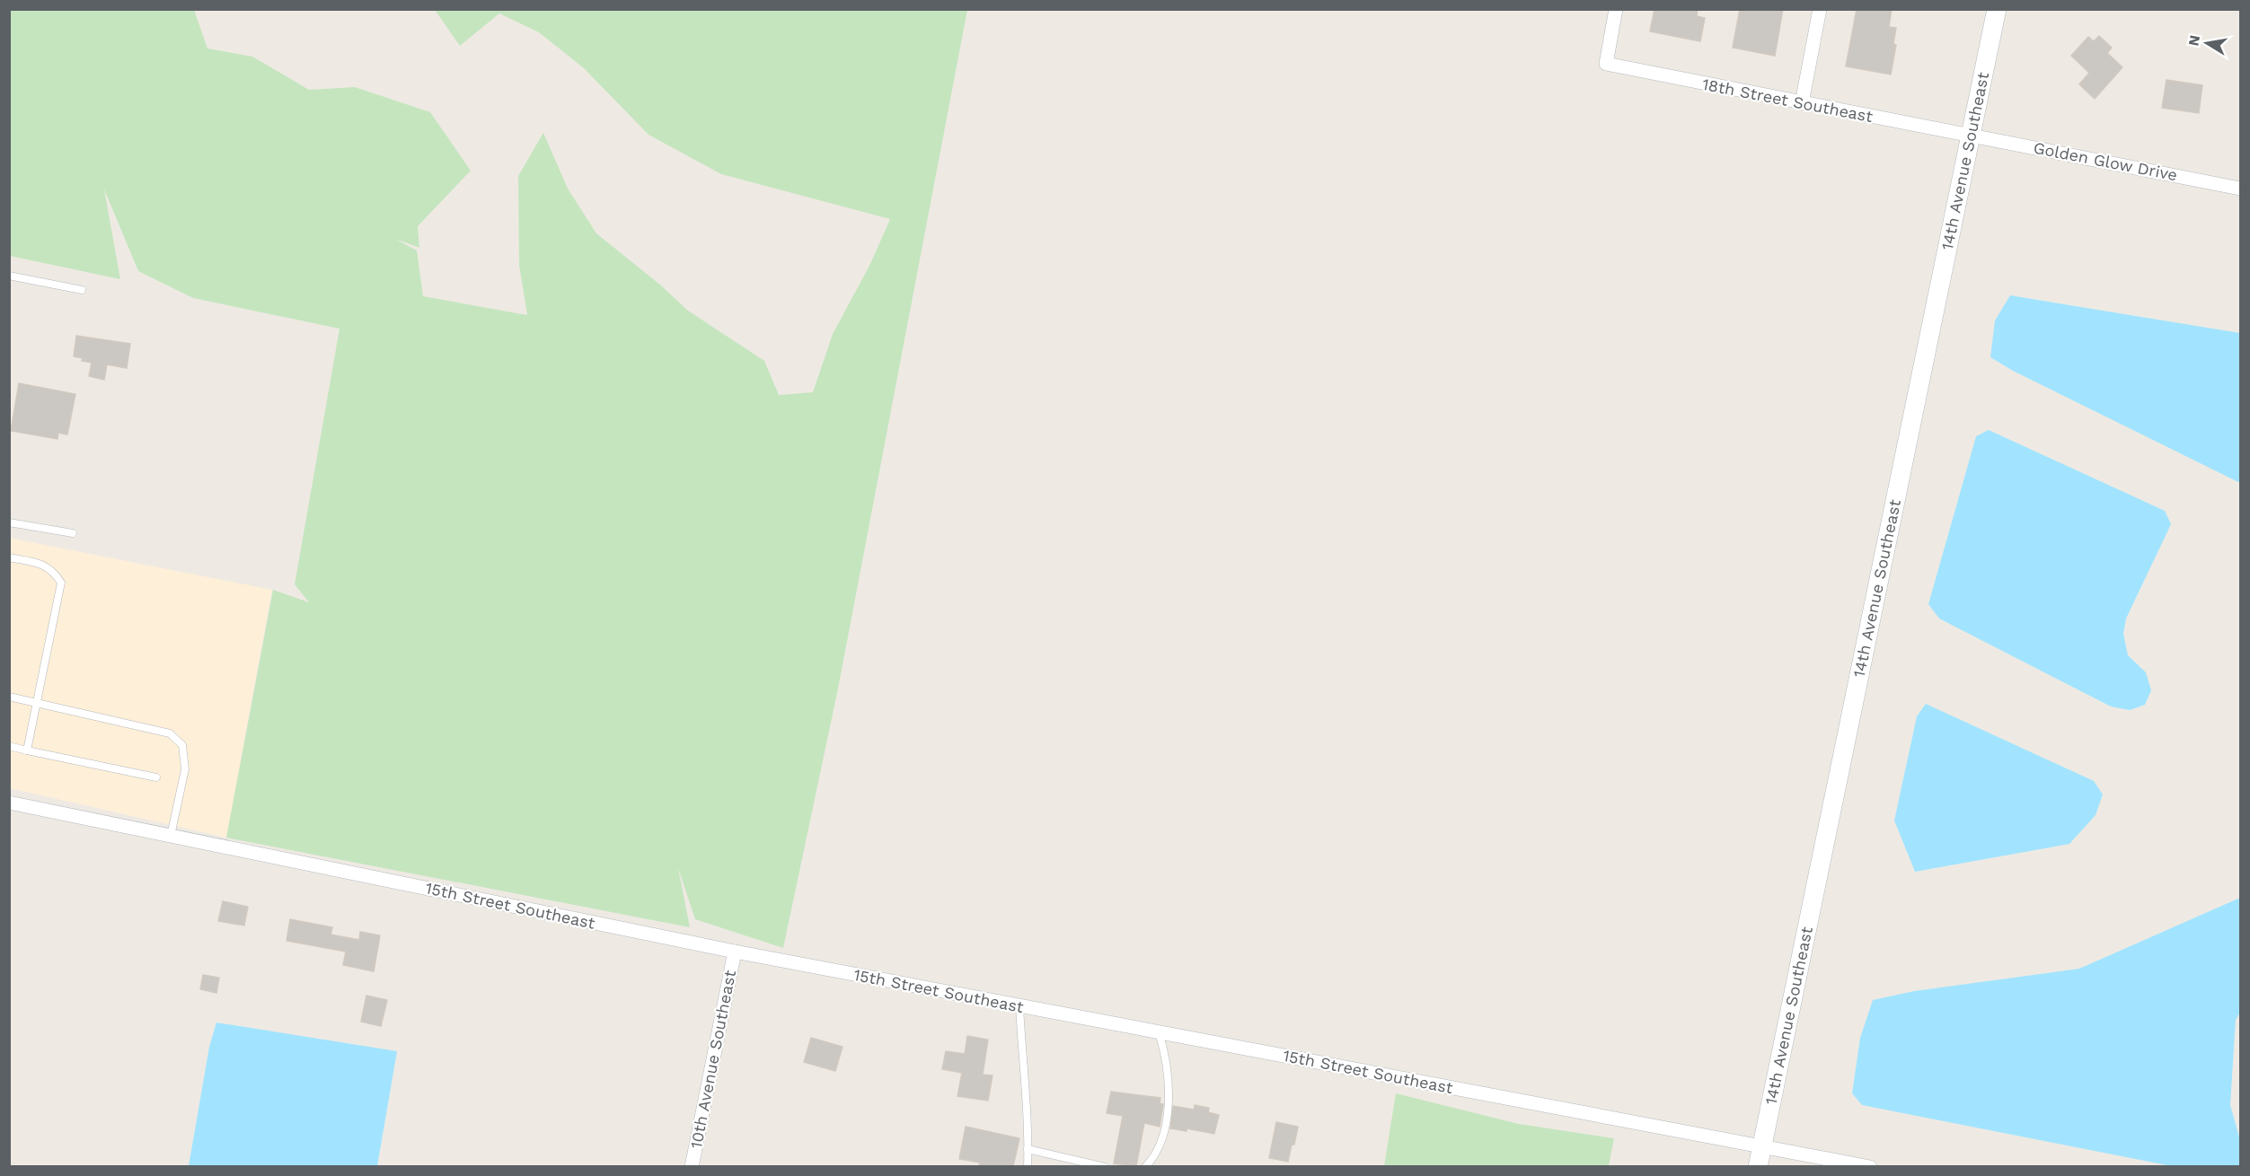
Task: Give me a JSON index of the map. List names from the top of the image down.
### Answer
{
  "streets": {
    "street": [
      "18th Street Southeast",
      "14th Avenue Southeast",
      "Golden Glow Drive",
      "15th Street Southeast",
      "10th Avenue Southeast"
    ]
  },
  "crossings": [
    ["18th Street Southeast", "14th Avenue Southeast"],
    ["18th Street Southeast", "Golden Glow Drive"],
    ["14th Avenue Southeast", "Golden Glow Drive"],
    ["14th Avenue Southeast", "15th Street Southeast"],
    ["15th Street Southeast", "10th Avenue Southeast"]
  ],
  "north": "left"
}
